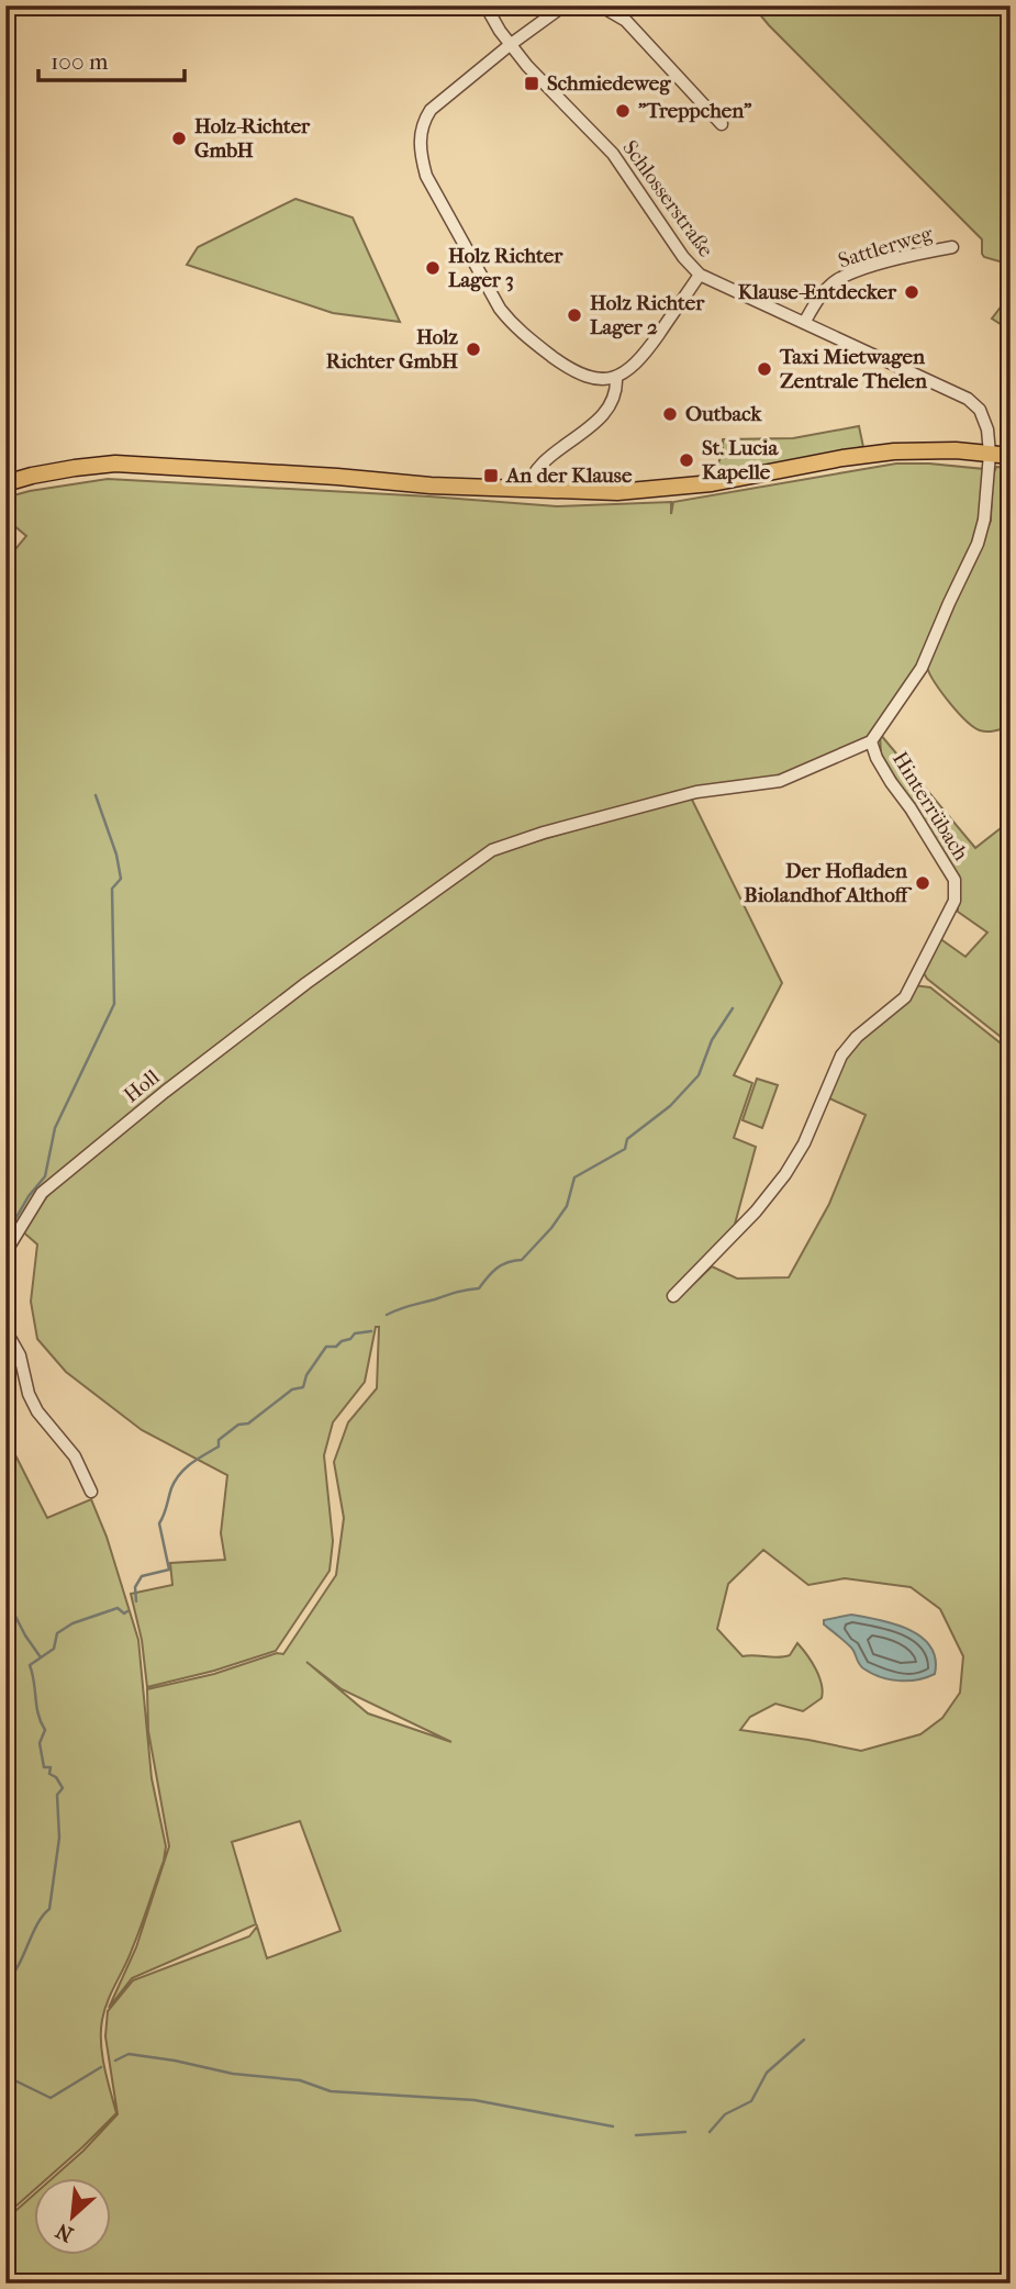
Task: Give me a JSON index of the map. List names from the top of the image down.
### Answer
{
  "streets": {
    "street": [
      "Schlosserstraße",
      "Sattlerweg",
      "Hinterrübach",
      "Holl"
    ]
  },
  "crossings": [
    ["Schlosserstraße", "Hinterrübach"],
    ["Sattlerweg", "Hinterrübach"],
    ["Hinterrübach", "Holl"]
  ],
  "places": {
    "transit": ["Schmiedeweg", "An der Klause"],
    "other": [
      "\"Treppchen\"",
      "Holz-Richter GmbH",
      "Holz Richter Lager 3",
      "Klause-Entdecker",
      "Holz Richter Lager 2",
      "Holz Richter GmbH",
      "Taxi Mietwagen Zentrale Thelen",
      "Outback",
      "St. Lucia Kapelle",
      "Der Hofladen Biolandhof Althoff"
    ]
  },
  "scale_bar": "100 m",
  "north": "bottom left"
}
